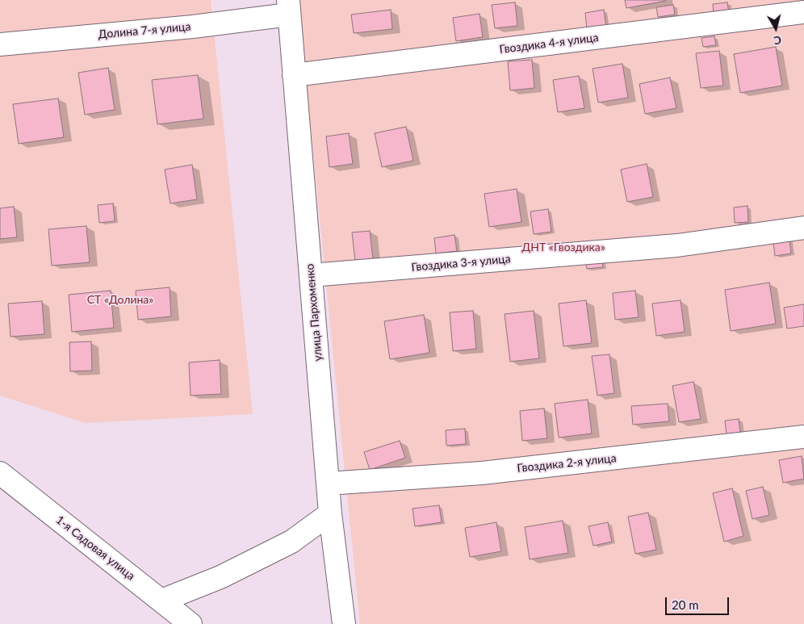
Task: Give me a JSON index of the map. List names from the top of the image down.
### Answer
{
  "streets": {
    "street": [
      "Долина 7-я улица",
      "Гвоздика 4-я улица",
      "Гвоздика 3-я улица",
      "улица Пархоменко",
      "Гвоздика 2-я улица",
      "1-я Садовая улица"
    ]
  },
  "crossings": [
    ["Долина 7-я улица", "улица Пархоменко"],
    ["Гвоздика 4-я улица", "улица Пархоменко"],
    ["Гвоздика 3-я улица", "улица Пархоменко"],
    ["улица Пархоменко", "Гвоздика 2-я улица"]
  ],
  "parks": ["ДНТ «Гвоздика»", "СТ «Долина»"],
  "scale_bar": "20 m",
  "north": "bottom"
}
